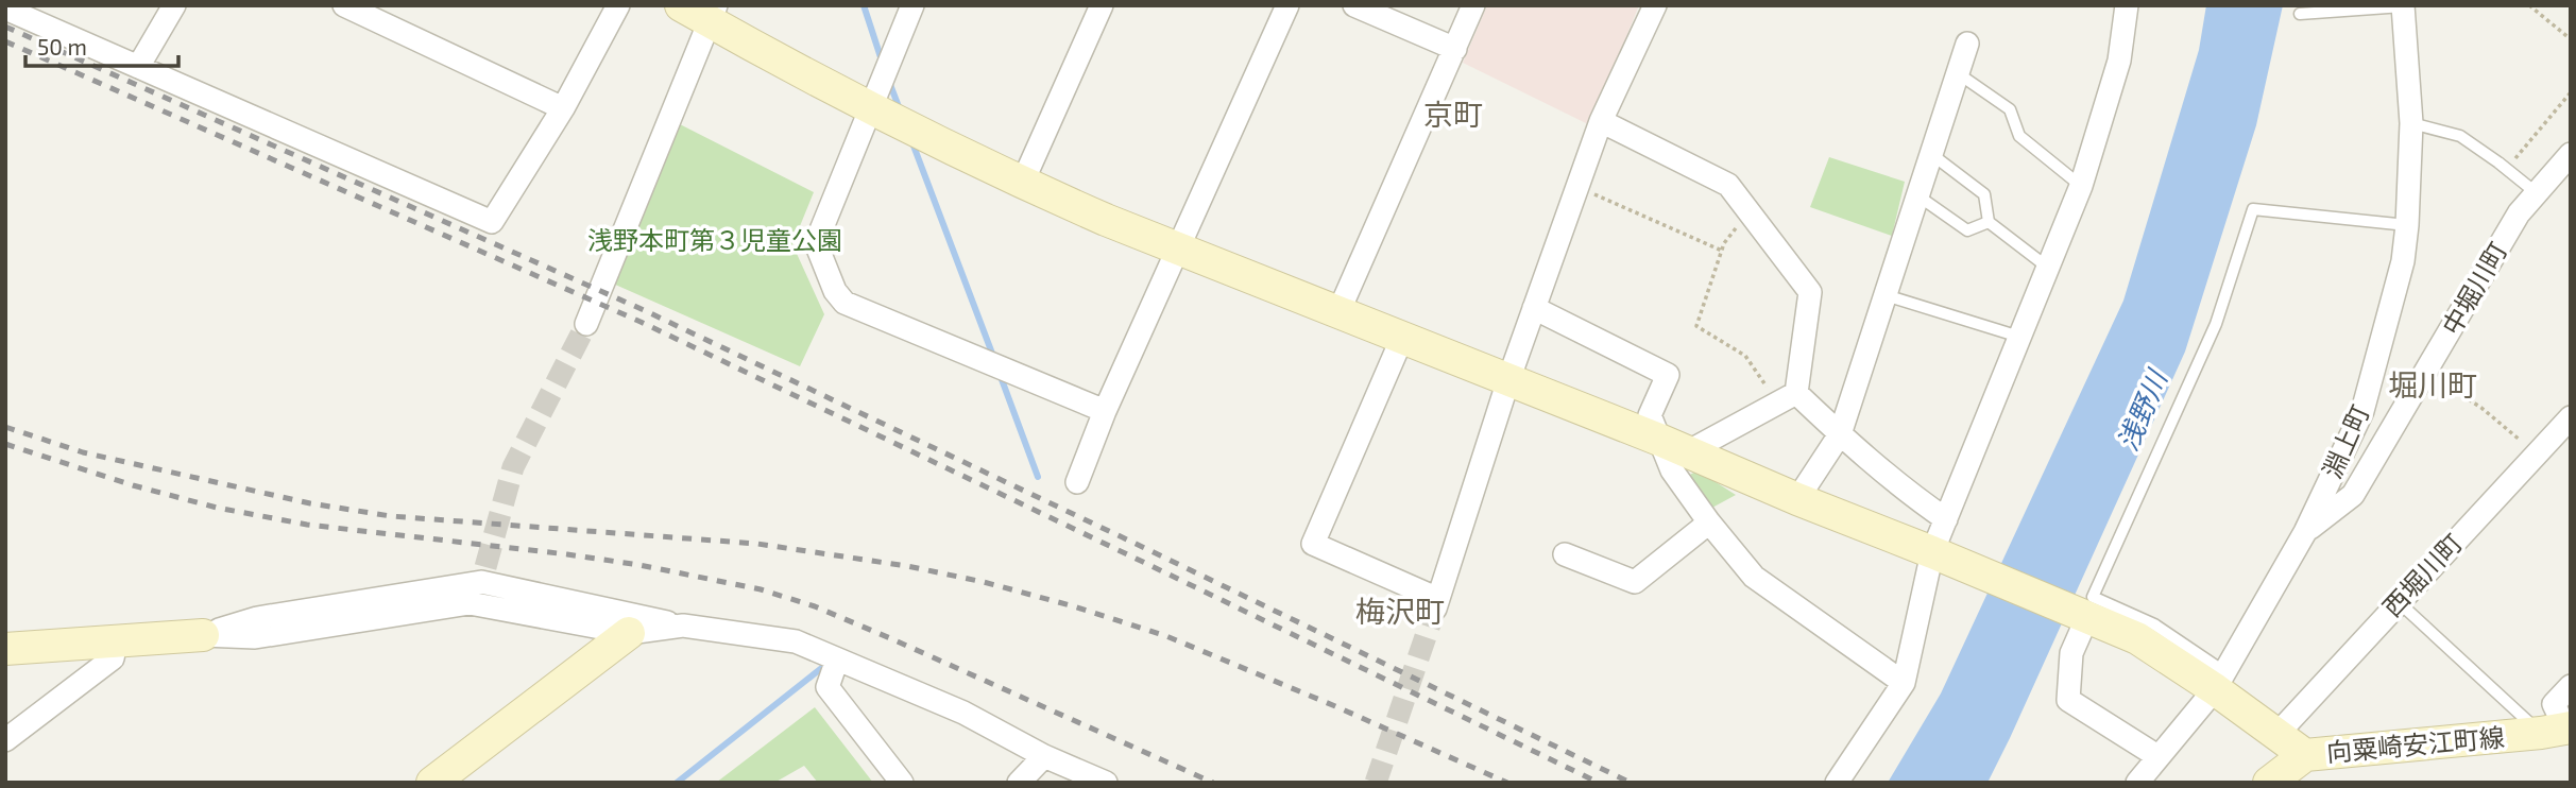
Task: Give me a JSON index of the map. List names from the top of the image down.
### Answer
{
  "streets": {
    "street": [
      "中堀川町",
      "淵上町",
      "西堀川町",
      "向粟崎安江町線"
    ]
  },
  "crossings": [
    ["中堀川町", "淵上町"]
  ],
  "districts": ["京町", "堀川町", "梅沢町"],
  "water": ["浅野川"],
  "parks": ["浅野本町第３児童公園"],
  "scale_bar": "50 m"
}
